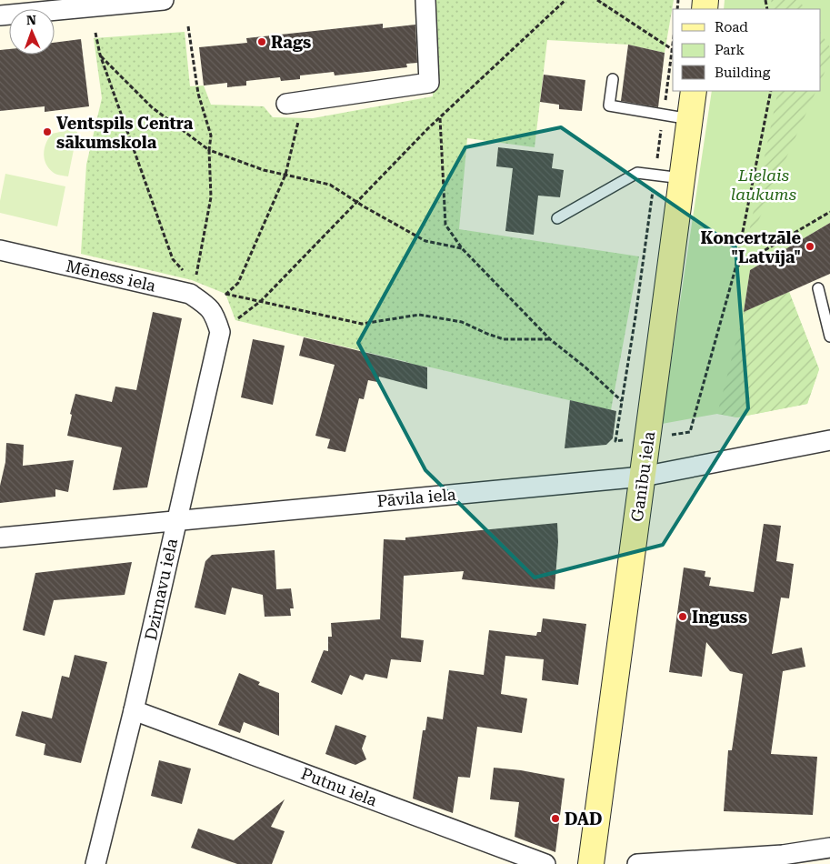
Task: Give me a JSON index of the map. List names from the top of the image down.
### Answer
{
  "streets": {
    "street": [
      "Mēness iela",
      "Ganību iela",
      "Pāvila iela",
      "Dzirnavu iela",
      "Putnu iela"
    ]
  },
  "crossings": [
    ["Mēness iela", "Dzirnavu iela"],
    ["Ganību iela", "Pāvila iela"],
    ["Pāvila iela", "Dzirnavu iela"],
    ["Dzirnavu iela", "Putnu iela"]
  ],
  "parks": ["Lielais laukums"],
  "places": [
    "Rags",
    "Ventspils Centra sākumskola",
    "Koncertzāle \"Latvija\"",
    "Inguss",
    "DAD"
  ],
  "legend": ["Road", "Park", "Building"],
  "north": "top"
}
